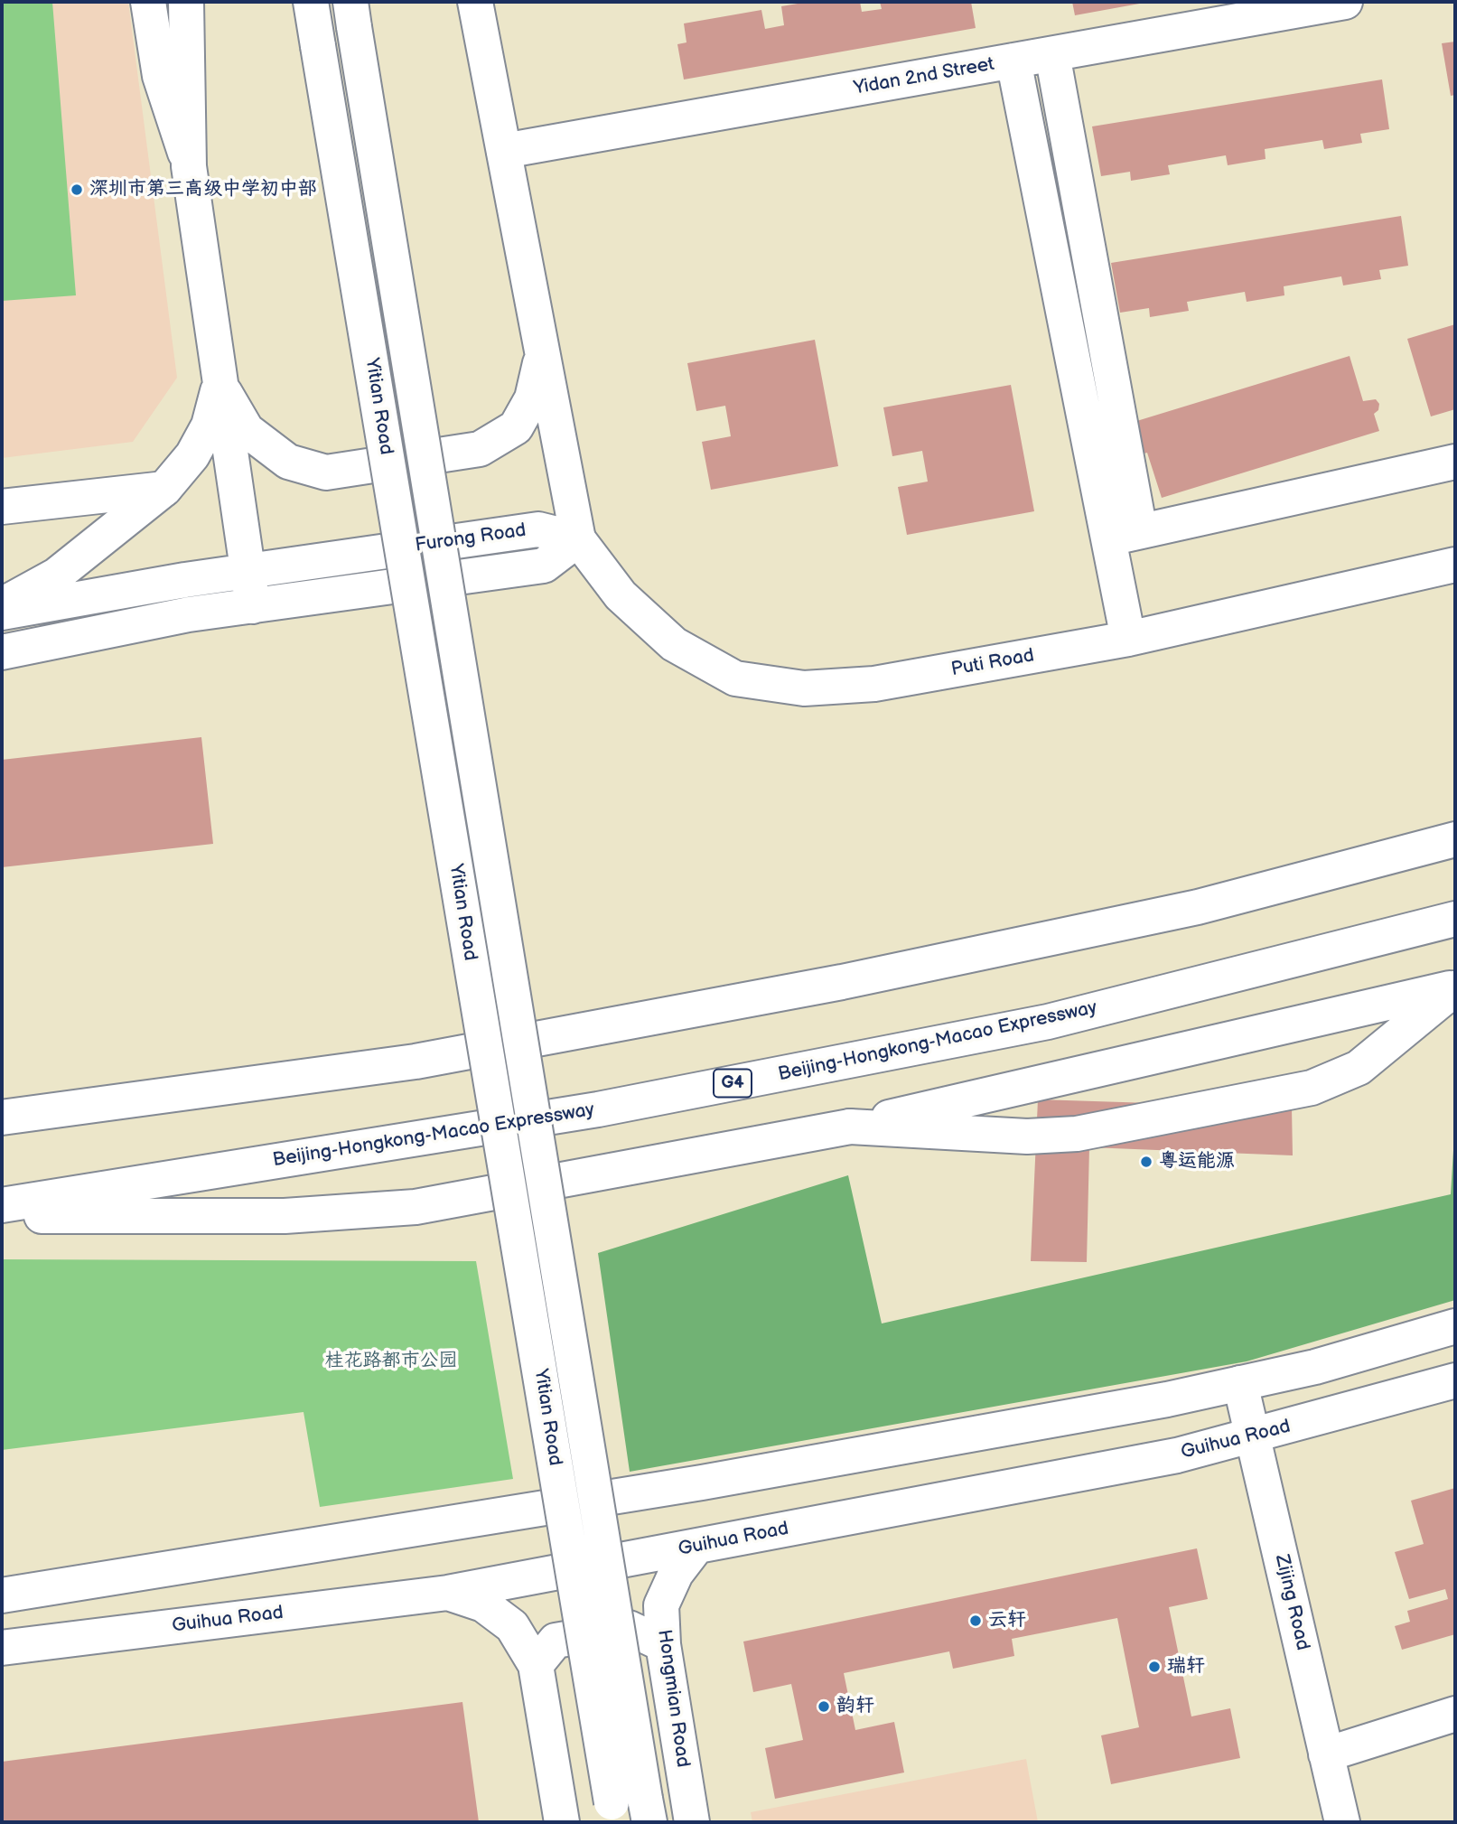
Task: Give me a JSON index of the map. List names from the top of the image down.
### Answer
{
  "streets": {
    "main road": [
      "Yidan 2nd Street",
      "Yitian Road",
      "Furong Road",
      "Puti Road",
      "Beijing-Hongkong-Macao Expressway",
      "G4",
      "Guihua Road",
      "Zijing Road",
      "Hongmian Road"
    ]
  },
  "crossings": [
    ["Furong Road", "Puti Road"],
    ["Guihua Road", "Zijing Road"],
    ["Guihua Road", "Hongmian Road"]
  ],
  "parks": ["桂花路都市公园"],
  "places": [
    "深圳市第三高级中学初中部",
    "粤运能源",
    "云轩",
    "瑞轩",
    "韵轩"
  ]
}
